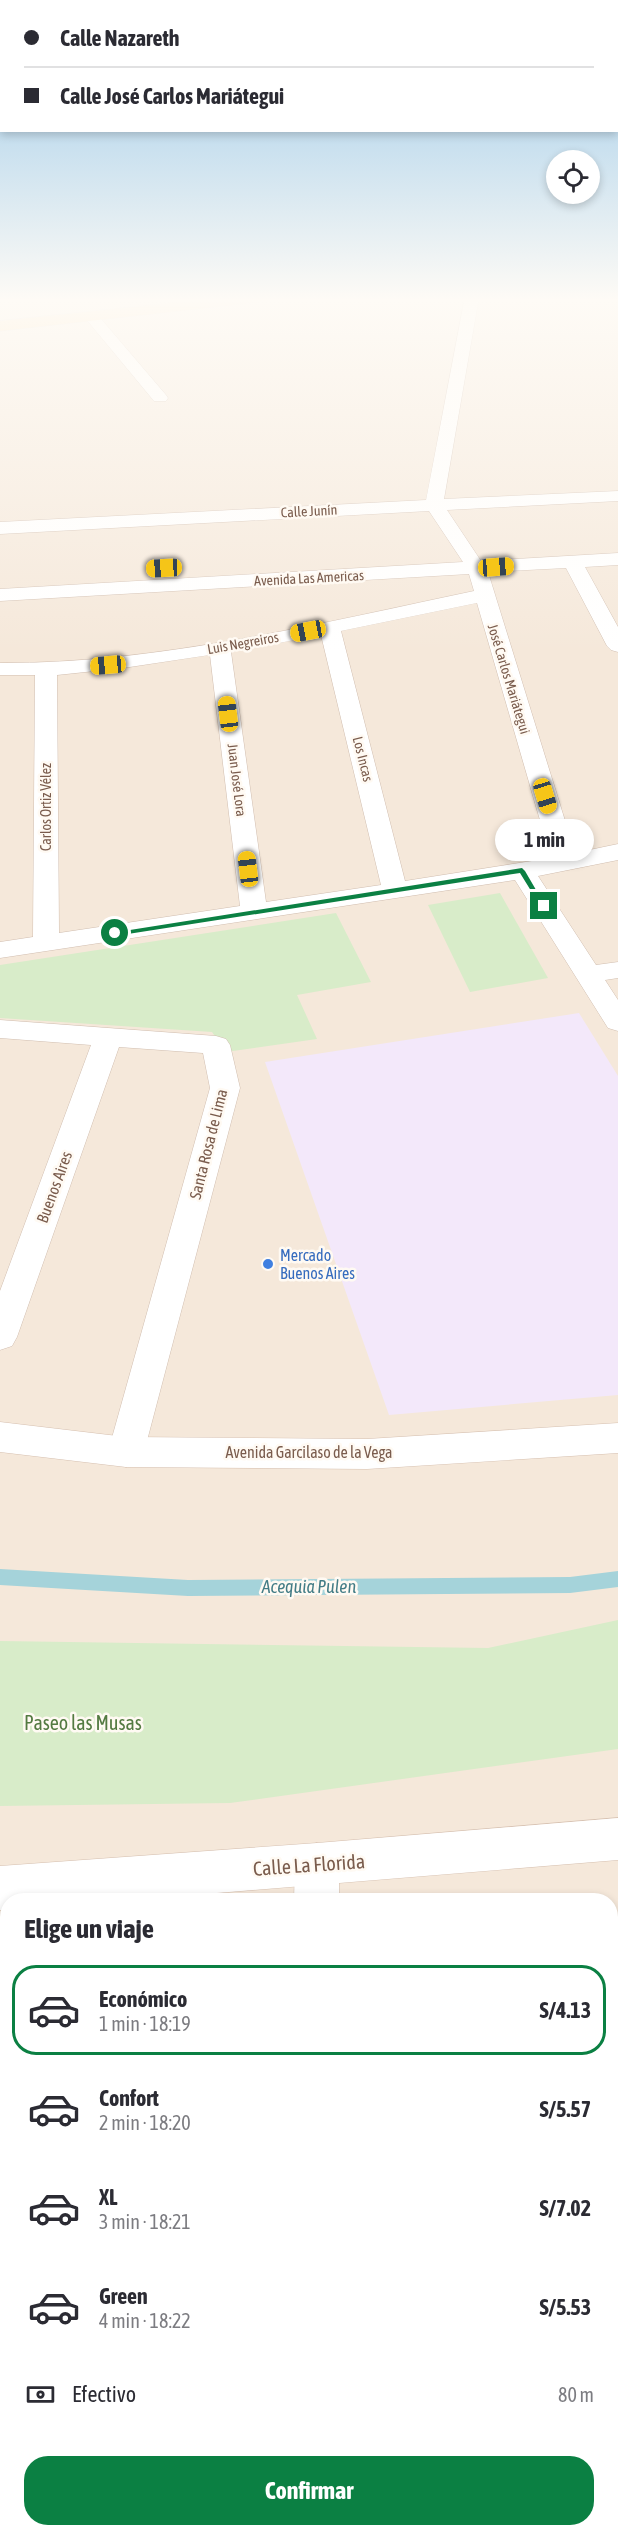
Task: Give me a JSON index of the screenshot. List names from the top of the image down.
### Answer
{
  "streets": {
    "street": [
      "Calle Junín",
      "Avenida Las Americas",
      "Luis Negreiros",
      "José Carlos Mariátegui",
      "Los Incas",
      "Juan José Lora",
      "Carlos Ortiz Vélez",
      "Santa Rosa de Lima",
      "Buenos Aires",
      "Avenida Garcilaso de la Vega",
      "Calle La Florida"
    ]
  },
  "crossings": [
    ["Calle Junín", "José Carlos Mariátegui"],
    ["Avenida Las Americas", "José Carlos Mariátegui"],
    ["Luis Negreiros", "José Carlos Mariátegui"],
    ["Luis Negreiros", "Los Incas"],
    ["Luis Negreiros", "Juan José Lora"],
    ["Luis Negreiros", "Carlos Ortiz Vélez"],
    ["Santa Rosa de Lima", "Buenos Aires"],
    ["Santa Rosa de Lima", "Avenida Garcilaso de la Vega"]
  ],
  "water": ["Acequia Pulen"],
  "parks": ["Paseo las Musas"],
  "places": ["Mercado Buenos Aires"],
  "page": {
    "banner": ["Calle Nazareth", "Calle José Carlos Mariátegui"],
    "bubble": "1 min",
    "heading": "Elige un viaje",
    "list": [
      {
        "name": "Económico",
        "note": "1 min · 18:19",
        "value": "S/4.13"
      },
      {
        "name": "Confort",
        "note": "2 min · 18:20",
        "value": "S/5.57"
      },
      {
        "name": "XL",
        "note": "3 min · 18:21",
        "value": "S/7.02"
      },
      {
        "name": "Green",
        "note": "4 min · 18:22",
        "value": "S/5.53"
      }
    ],
    "pay": ["Efectivo", "80 m"],
    "buttons": "Confirmar"
  }
}
